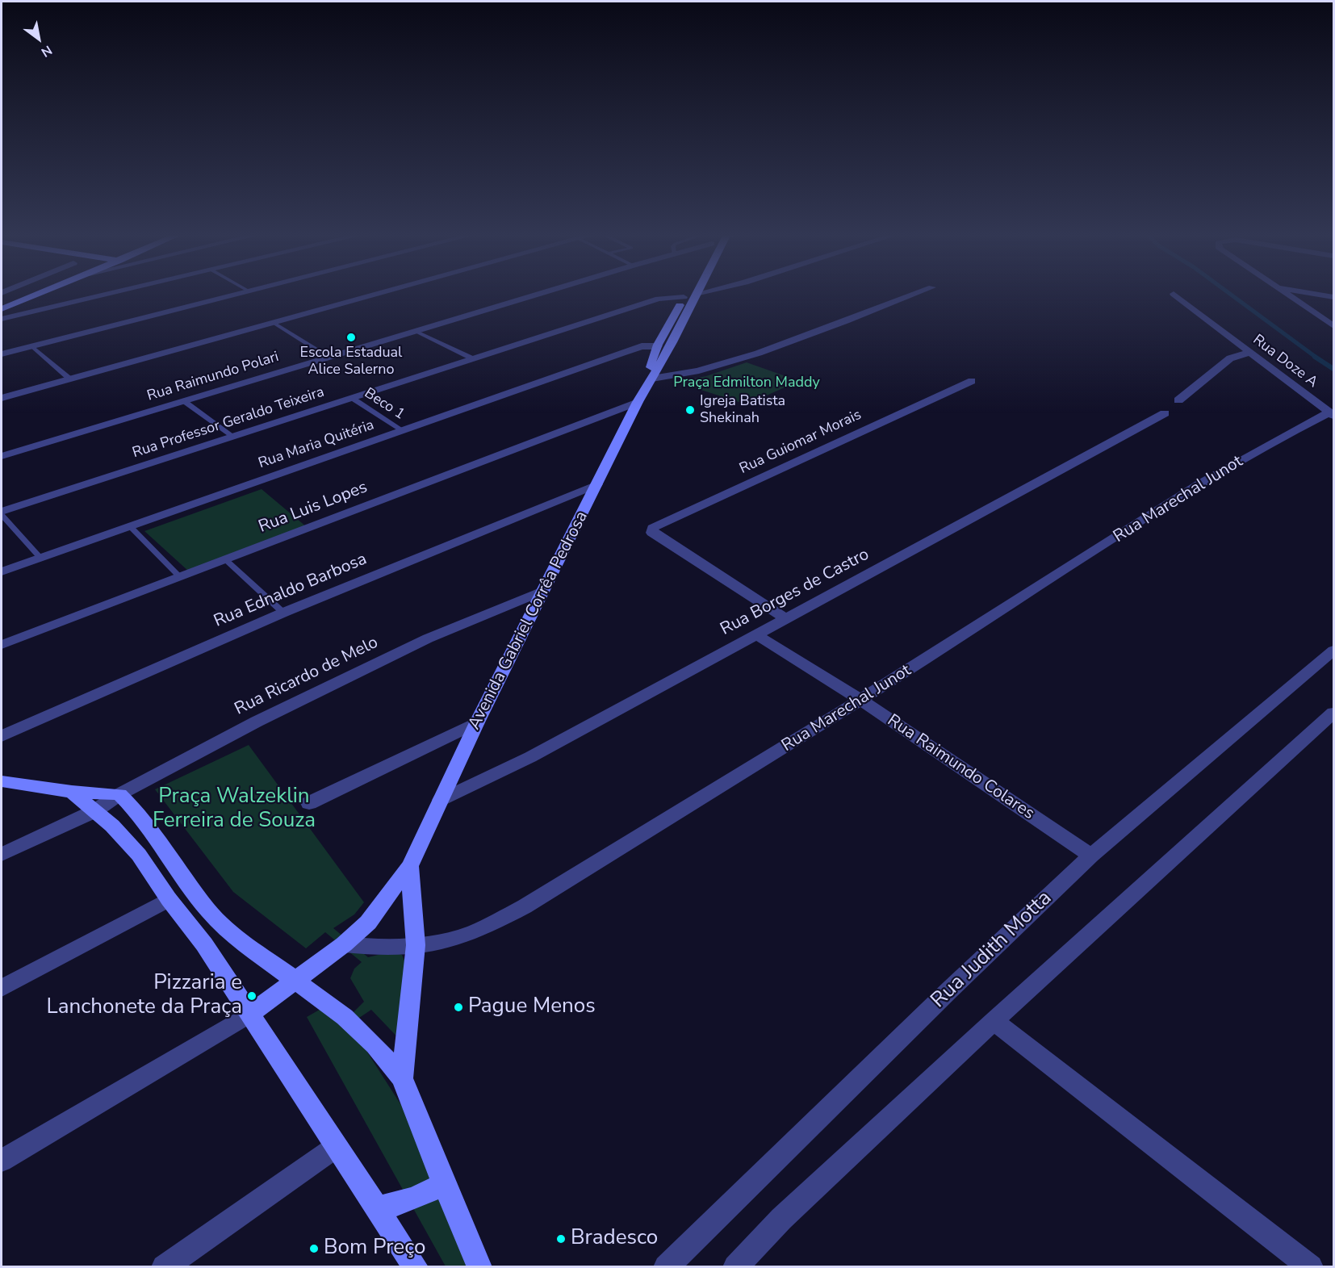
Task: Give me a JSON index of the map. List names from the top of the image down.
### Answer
{
  "streets": {
    "street": [
      "Rua Doze A",
      "Rua Raimundo Polari",
      "Rua Professor Geraldo Teixeira",
      "Rua Guiomar Morais",
      "Rua Maria Quitéria",
      "Rua Marechal Junot",
      "Rua Luis Lopes",
      "Rua Ednaldo Barbosa",
      "Rua Borges de Castro",
      "Avenida Gabriel Corrêa Pedrosa",
      "Rua Ricardo de Melo",
      "Rua Raimundo Colares",
      "Rua Judith Motta"
    ],
    "lane": ["Beco 1"]
  },
  "crossings": [
    ["Rua Doze A", "Rua Marechal Junot"],
    ["Beco 1", "Rua Professor Geraldo Teixeira"],
    ["Beco 1", "Rua Maria Quitéria"],
    ["Rua Guiomar Morais", "Rua Borges de Castro"],
    ["Rua Maria Quitéria", "Avenida Gabriel Corrêa Pedrosa"],
    ["Rua Marechal Junot", "Avenida Gabriel Corrêa Pedrosa"],
    ["Rua Marechal Junot", "Rua Raimundo Colares"],
    ["Rua Luis Lopes", "Avenida Gabriel Corrêa Pedrosa"],
    ["Rua Ednaldo Barbosa", "Avenida Gabriel Corrêa Pedrosa"],
    ["Rua Borges de Castro", "Avenida Gabriel Corrêa Pedrosa"],
    ["Rua Borges de Castro", "Rua Raimundo Colares"],
    ["Avenida Gabriel Corrêa Pedrosa", "Rua Ricardo de Melo"],
    ["Rua Raimundo Colares", "Rua Judith Motta"]
  ],
  "parks": ["Praça Edmilton Maddy", "Praça Walzeklin Ferreira de Souza"],
  "places": [
    "Escola Estadual Alice Salerno",
    "Igreja Batista Shekinah",
    "Pizzaria e Lanchonete da Praça",
    "Pague Menos",
    "Bradesco",
    "Bom Preço"
  ],
  "north": "bottom right"
}
